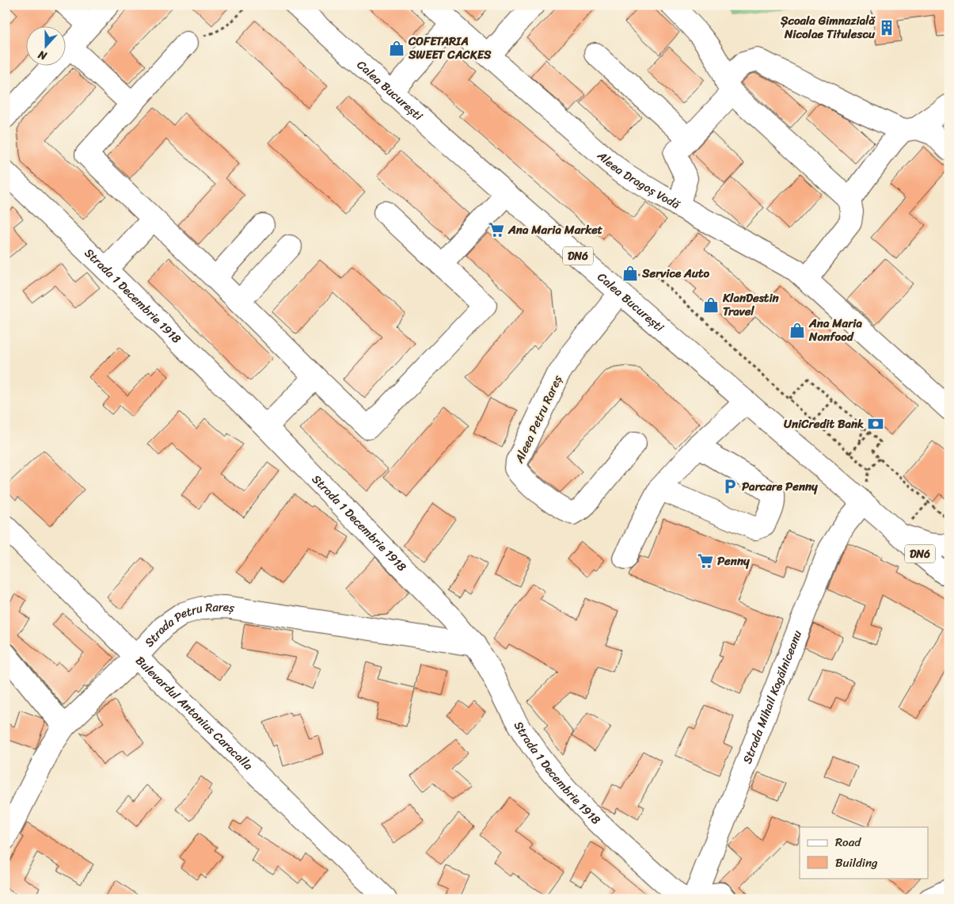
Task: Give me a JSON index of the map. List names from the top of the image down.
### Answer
{
  "streets": {
    "street": [
      "Calea București",
      "Aleea Dragoș Vodă",
      "DN6",
      "Strada 1 Decembrie 1918",
      "Aleea Petru Rareș",
      "Strada Petru Rareș",
      "Strada Mihail Kogălniceanu",
      "Bulevardul Antonius Caracalla"
    ]
  },
  "crossings": [
    ["Calea București", "DN6"],
    ["Calea București", "Aleea Petru Rareș"],
    ["Calea București", "Strada Mihail Kogălniceanu"],
    ["Strada 1 Decembrie 1918", "Strada Petru Rareș"],
    ["Strada Petru Rareș", "Bulevardul Antonius Caracalla"]
  ],
  "places": {
    "building": ["Școala Gimnazială Nicolae Titulescu"],
    "shop": [
      "COFETARIA SWEET CACKES",
      "Service Auto",
      "KlanDestin Travel",
      "Ana Maria Nonfood"
    ],
    "supermarket": ["Ana Maria Market", "Penny"],
    "bank": ["UniCredit Bank"],
    "parking": ["Parcare Penny"]
  },
  "legend": ["Road", "Building"],
  "north": "bottom"
}
